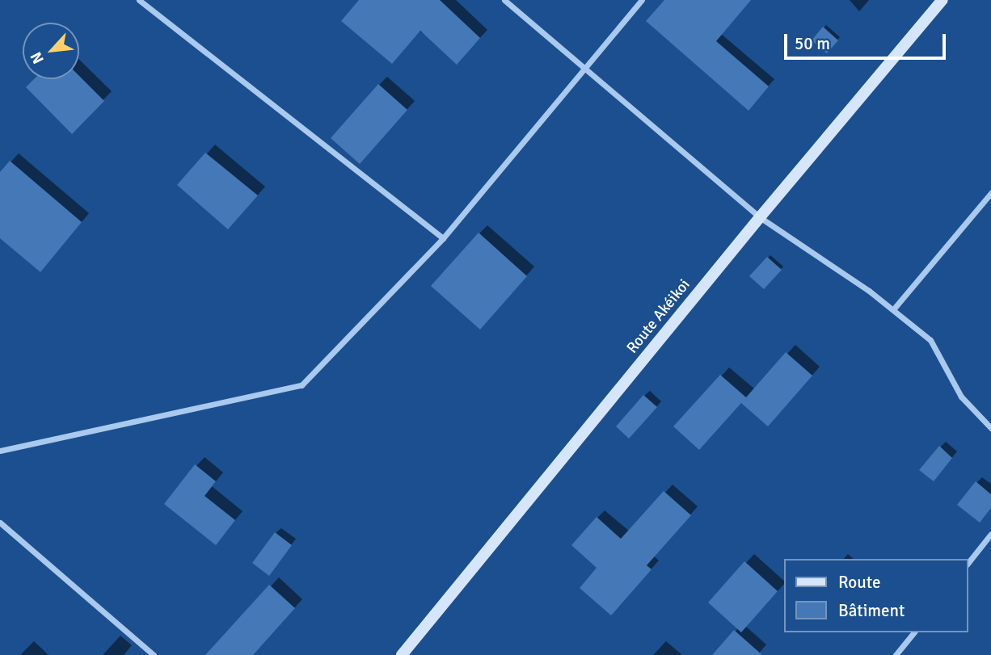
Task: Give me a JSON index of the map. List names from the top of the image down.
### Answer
{
  "streets": {
    "street": ["Route Akéikoi"]
  },
  "legend": ["Route", "Bâtiment"],
  "scale_bar": "50 m",
  "north": "bottom left"
}
